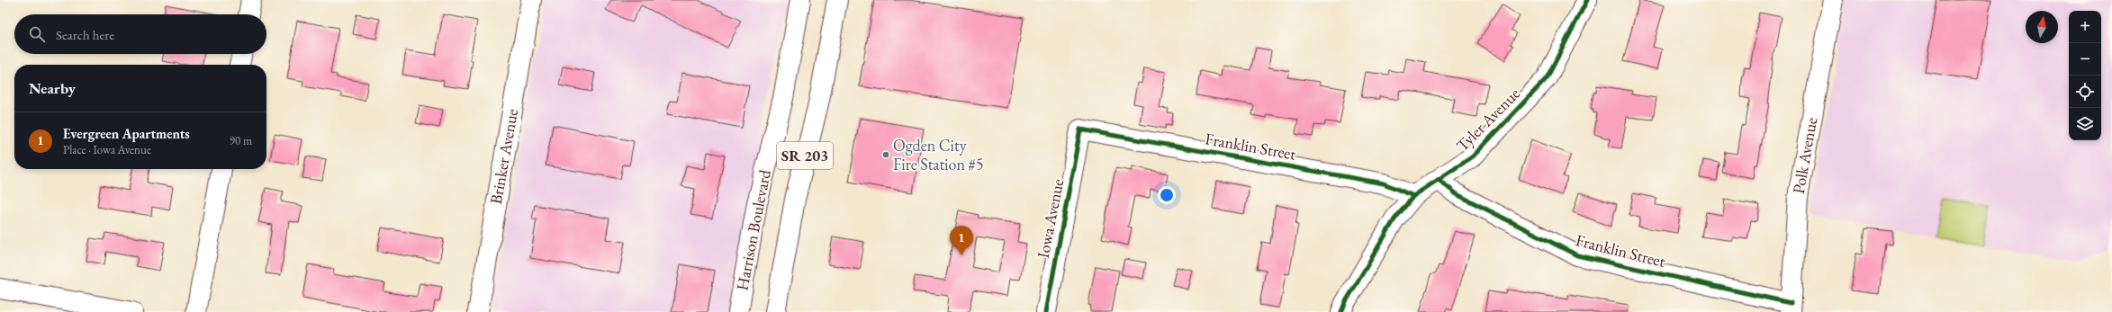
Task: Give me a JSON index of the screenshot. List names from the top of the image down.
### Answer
{
  "streets": {
    "street": [
      "Tyler Avenue",
      "Franklin Street",
      "SR 203",
      "Polk Avenue",
      "Brinker Avenue",
      "Iowa Avenue",
      "Harrison Boulevard"
    ]
  },
  "crossings": [
    ["Tyler Avenue", "Franklin Street"],
    ["Franklin Street", "Polk Avenue"],
    ["Franklin Street", "Iowa Avenue"]
  ],
  "places": ["Ogden City Fire Station #5"],
  "north": "top",
  "page": {
    "map_buttons": ["+", "−"],
    "search": "Search here",
    "heading": "Nearby",
    "list": [
      {
        "mark": "1",
        "name": "Evergreen Apartments",
        "note": "Place · Iowa Avenue",
        "value": "90 m"
      }
    ],
    "pins": "1"
  }
}
